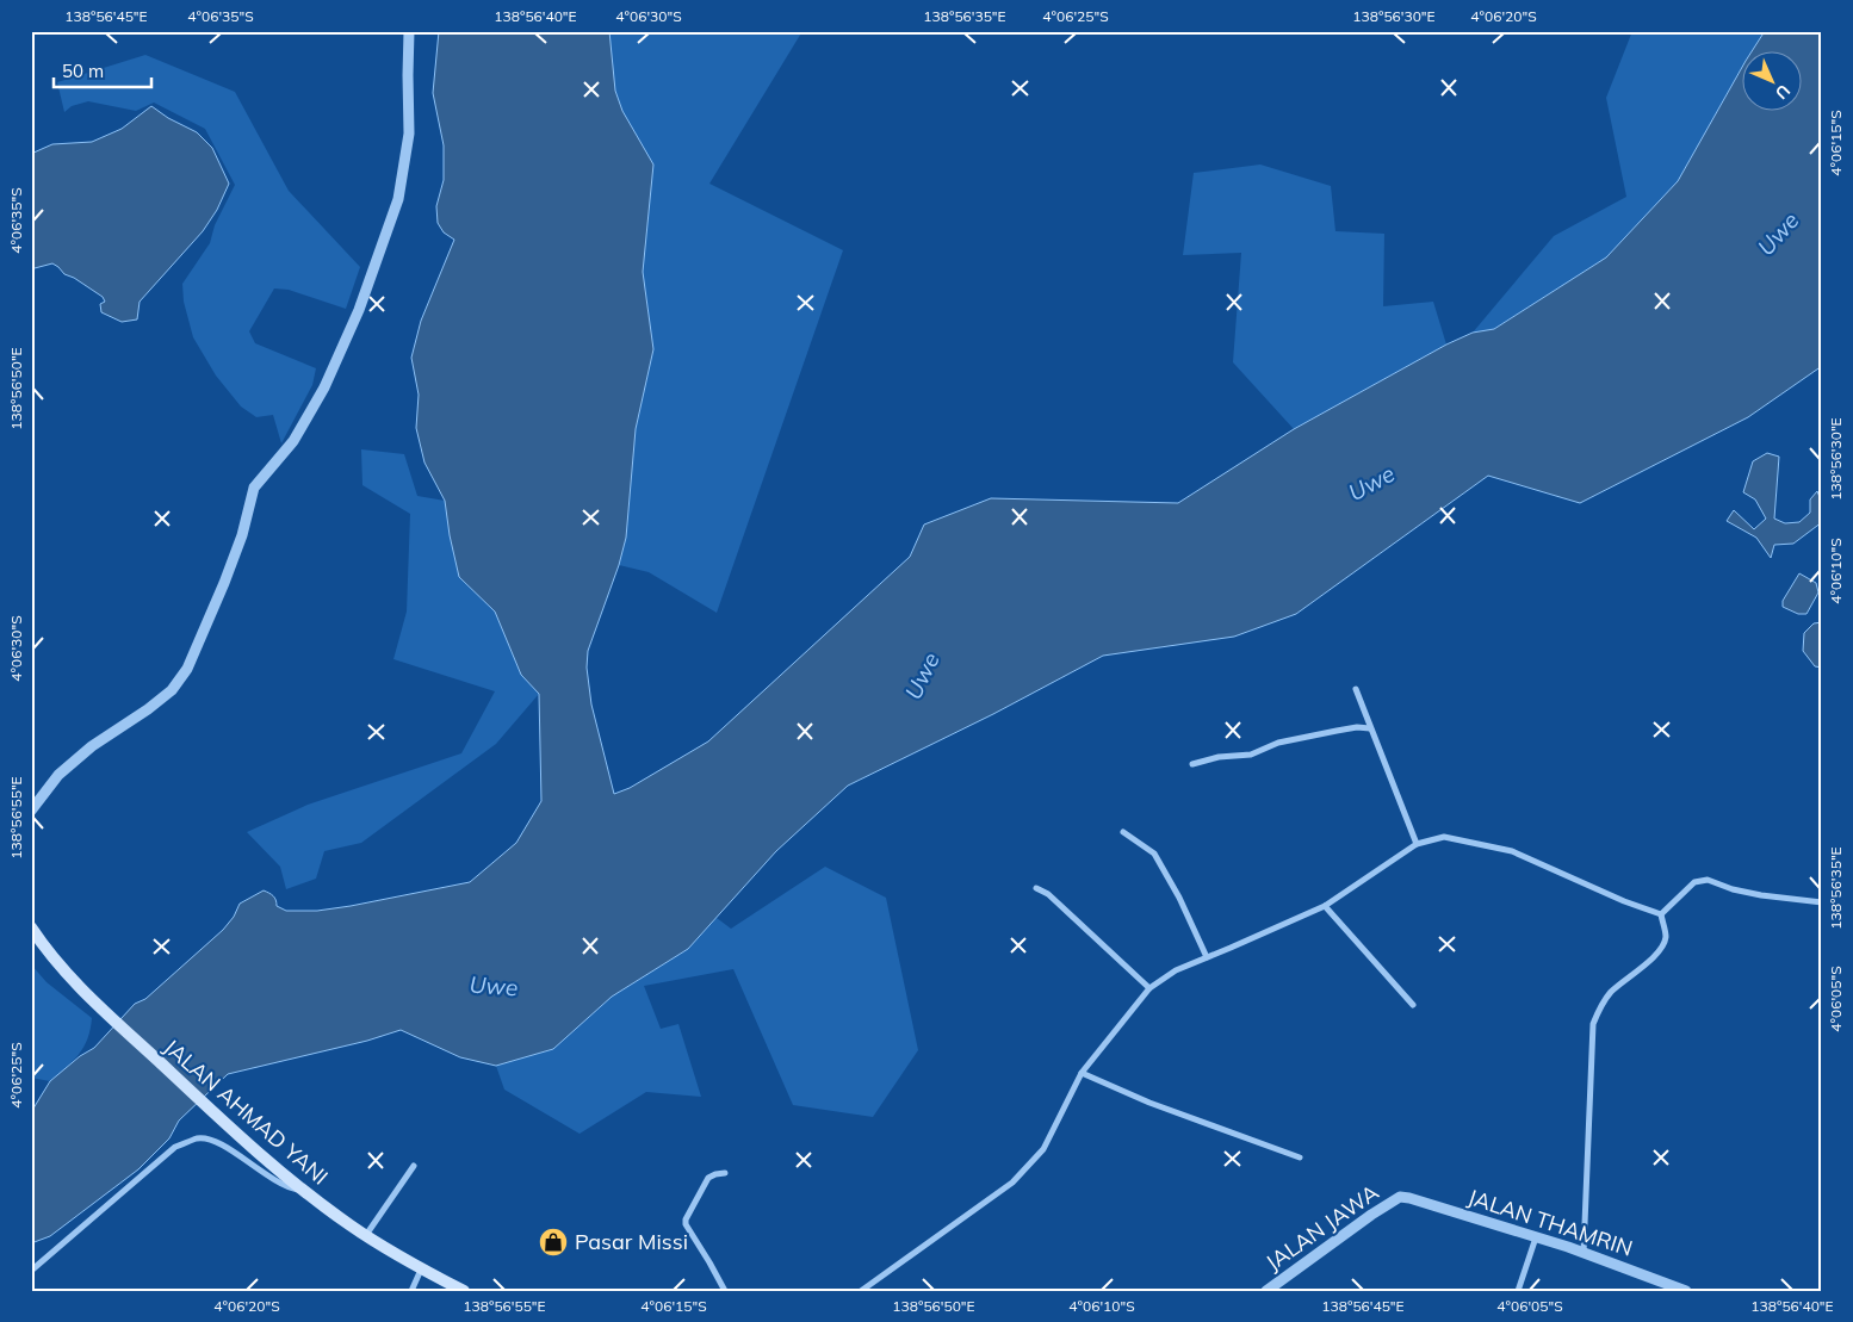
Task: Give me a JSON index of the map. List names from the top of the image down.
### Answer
{
  "streets": {
    "main road": ["JALAN AHMAD YANI"],
    "street": ["JALAN THAMRIN", "JALAN JAWA"]
  },
  "crossings": [
    ["JALAN THAMRIN", "JALAN JAWA"]
  ],
  "water": ["Uwe"],
  "places": {
    "shop": ["Pasar Missi"]
  },
  "scale_bar": "50 m",
  "north": "bottom right",
  "coordinates": [
    "138°56'45\"E",
    "4°06'35\"S",
    "138°56'40\"E",
    "4°06'30\"S",
    "138°56'35\"E",
    "4°06'25\"S",
    "138°56'30\"E",
    "4°06'20\"S",
    "4°06'15\"S",
    "138°56'50\"E",
    "4°06'10\"S",
    "138°56'55\"E",
    "4°06'05\"S"
  ]
}
